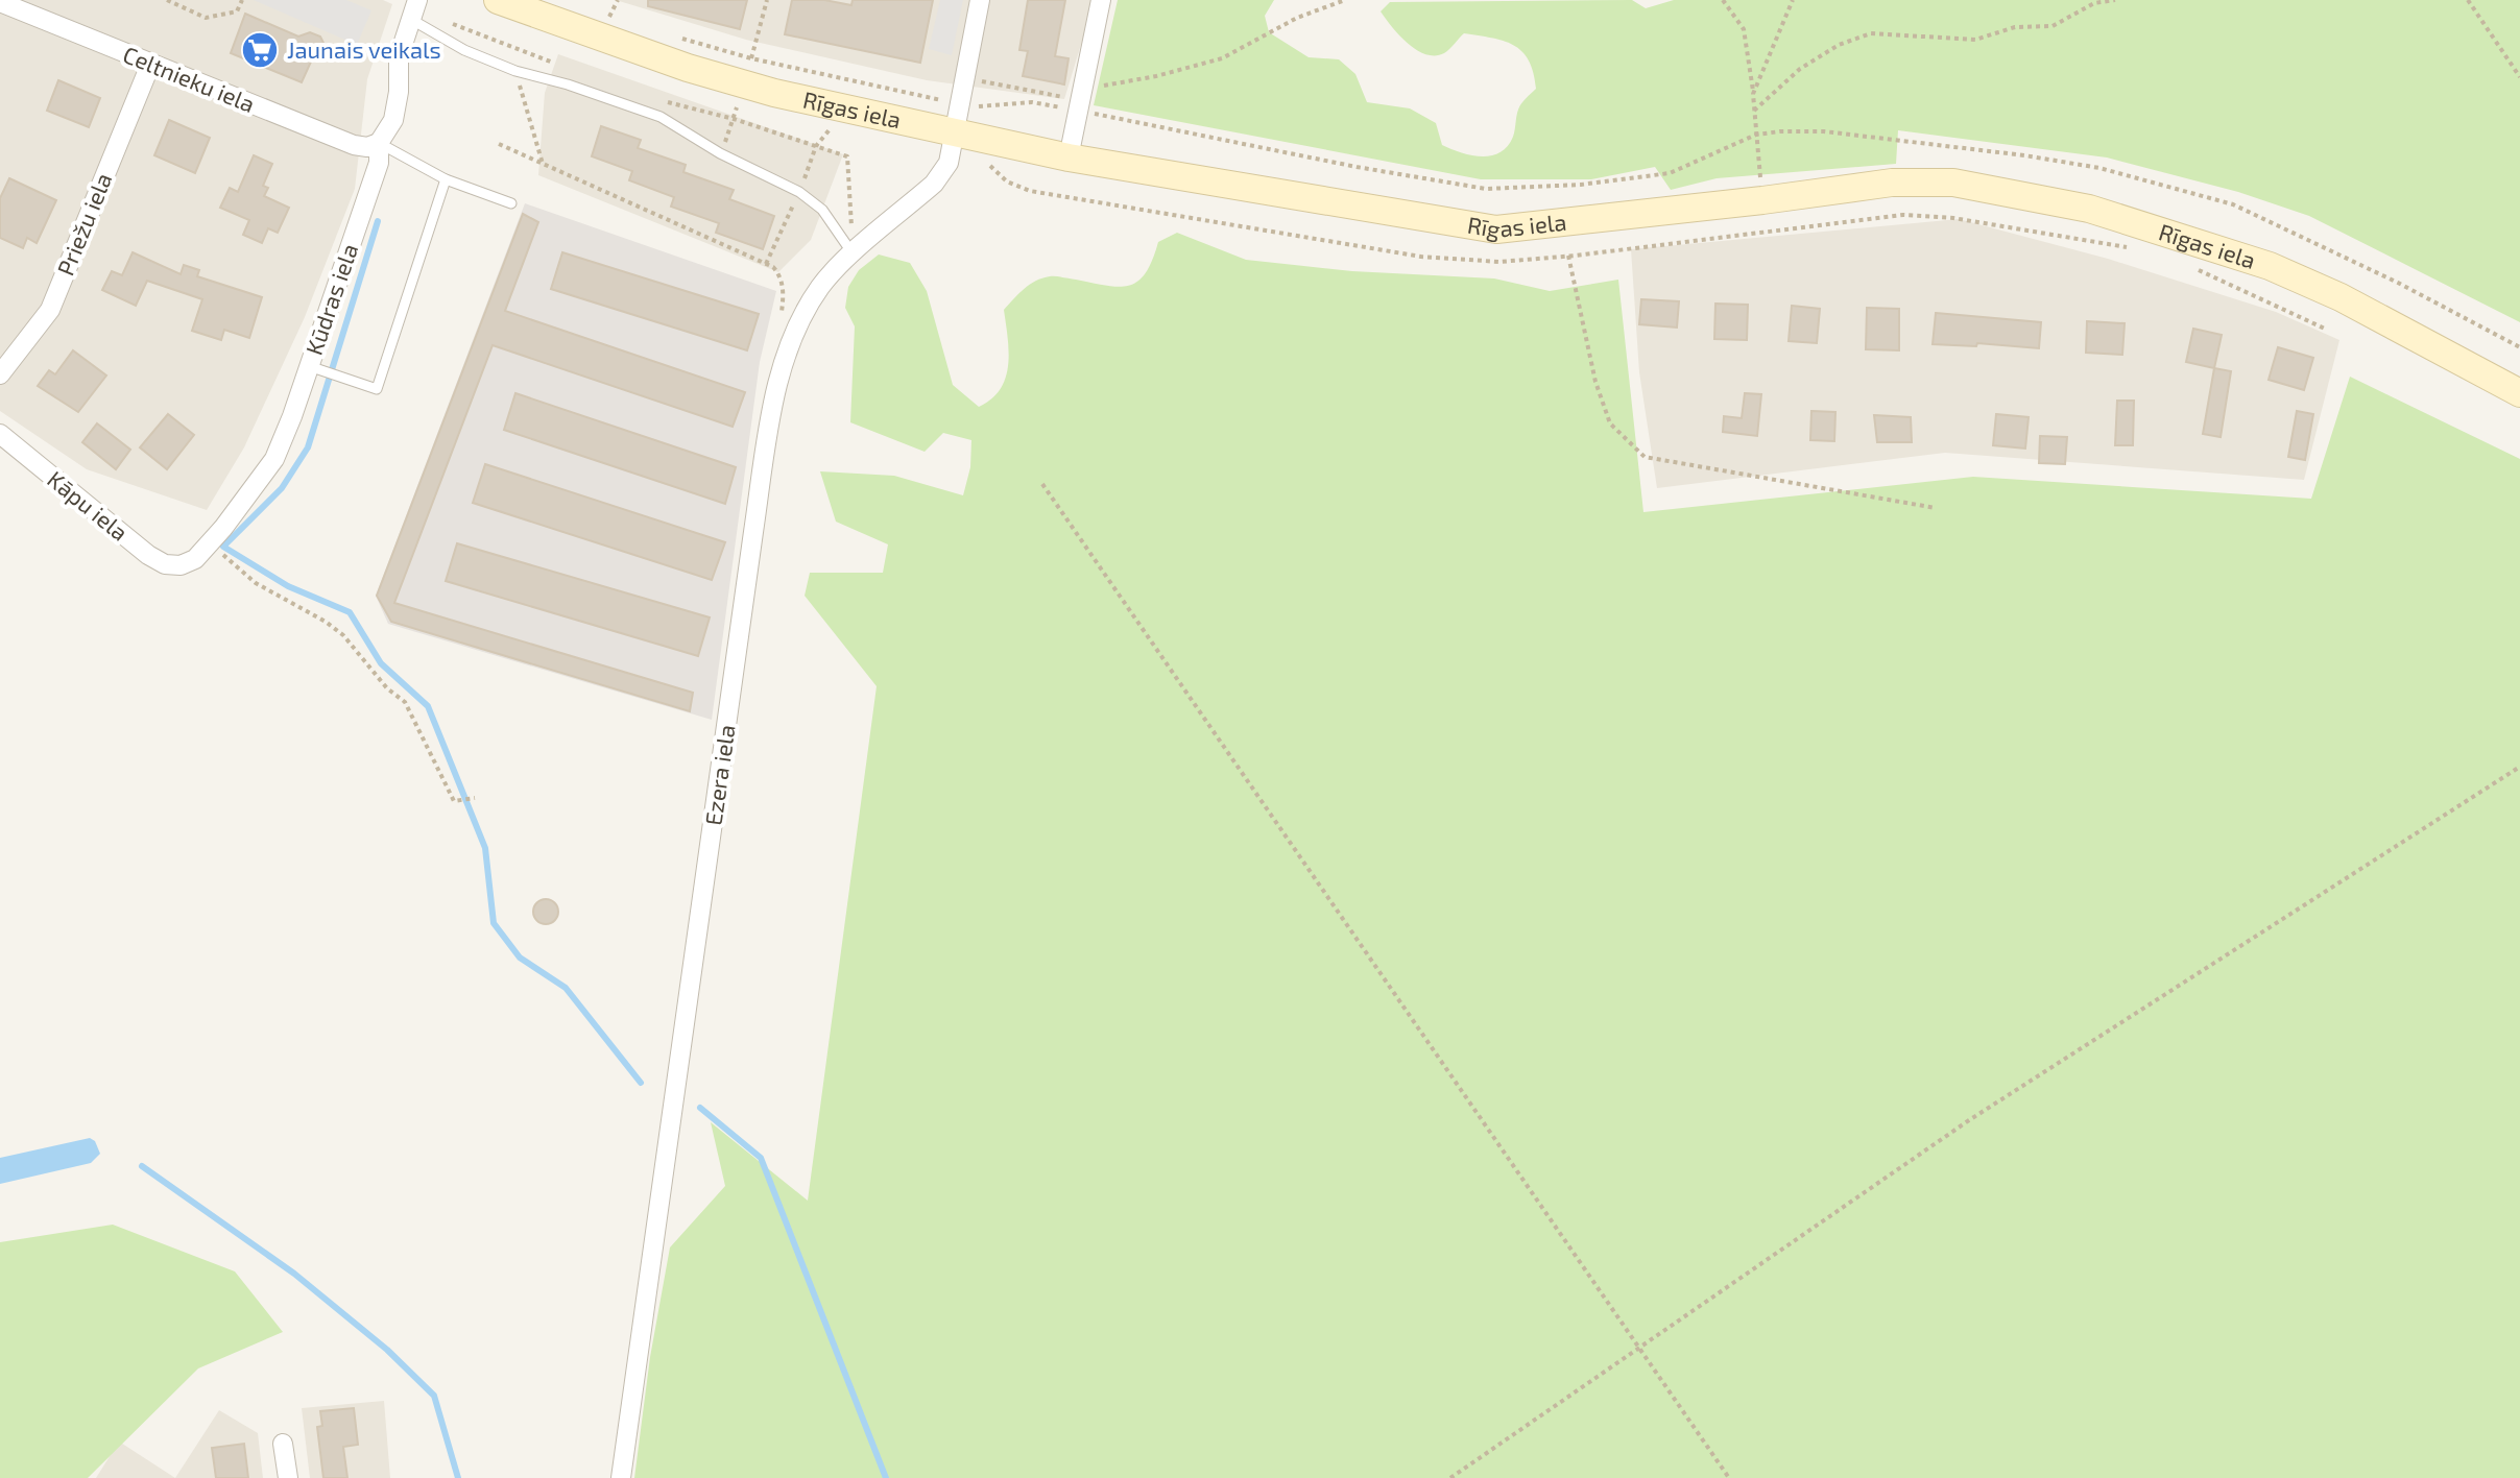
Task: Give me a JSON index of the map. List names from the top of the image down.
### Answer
{
  "streets": {
    "main road": ["Rīgas iela"],
    "street": [
      "Celtnieku iela",
      "Priežu iela",
      "Kūdras iela",
      "Kāpu iela",
      "Ezera iela"
    ]
  },
  "crossings": [
    ["Celtnieku iela", "Priežu iela"],
    ["Celtnieku iela", "Kūdras iela"],
    ["Rīgas iela", "Ezera iela"],
    ["Kūdras iela", "Kāpu iela"]
  ],
  "places": {
    "supermarket": ["Jaunais veikals"]
  }
}
